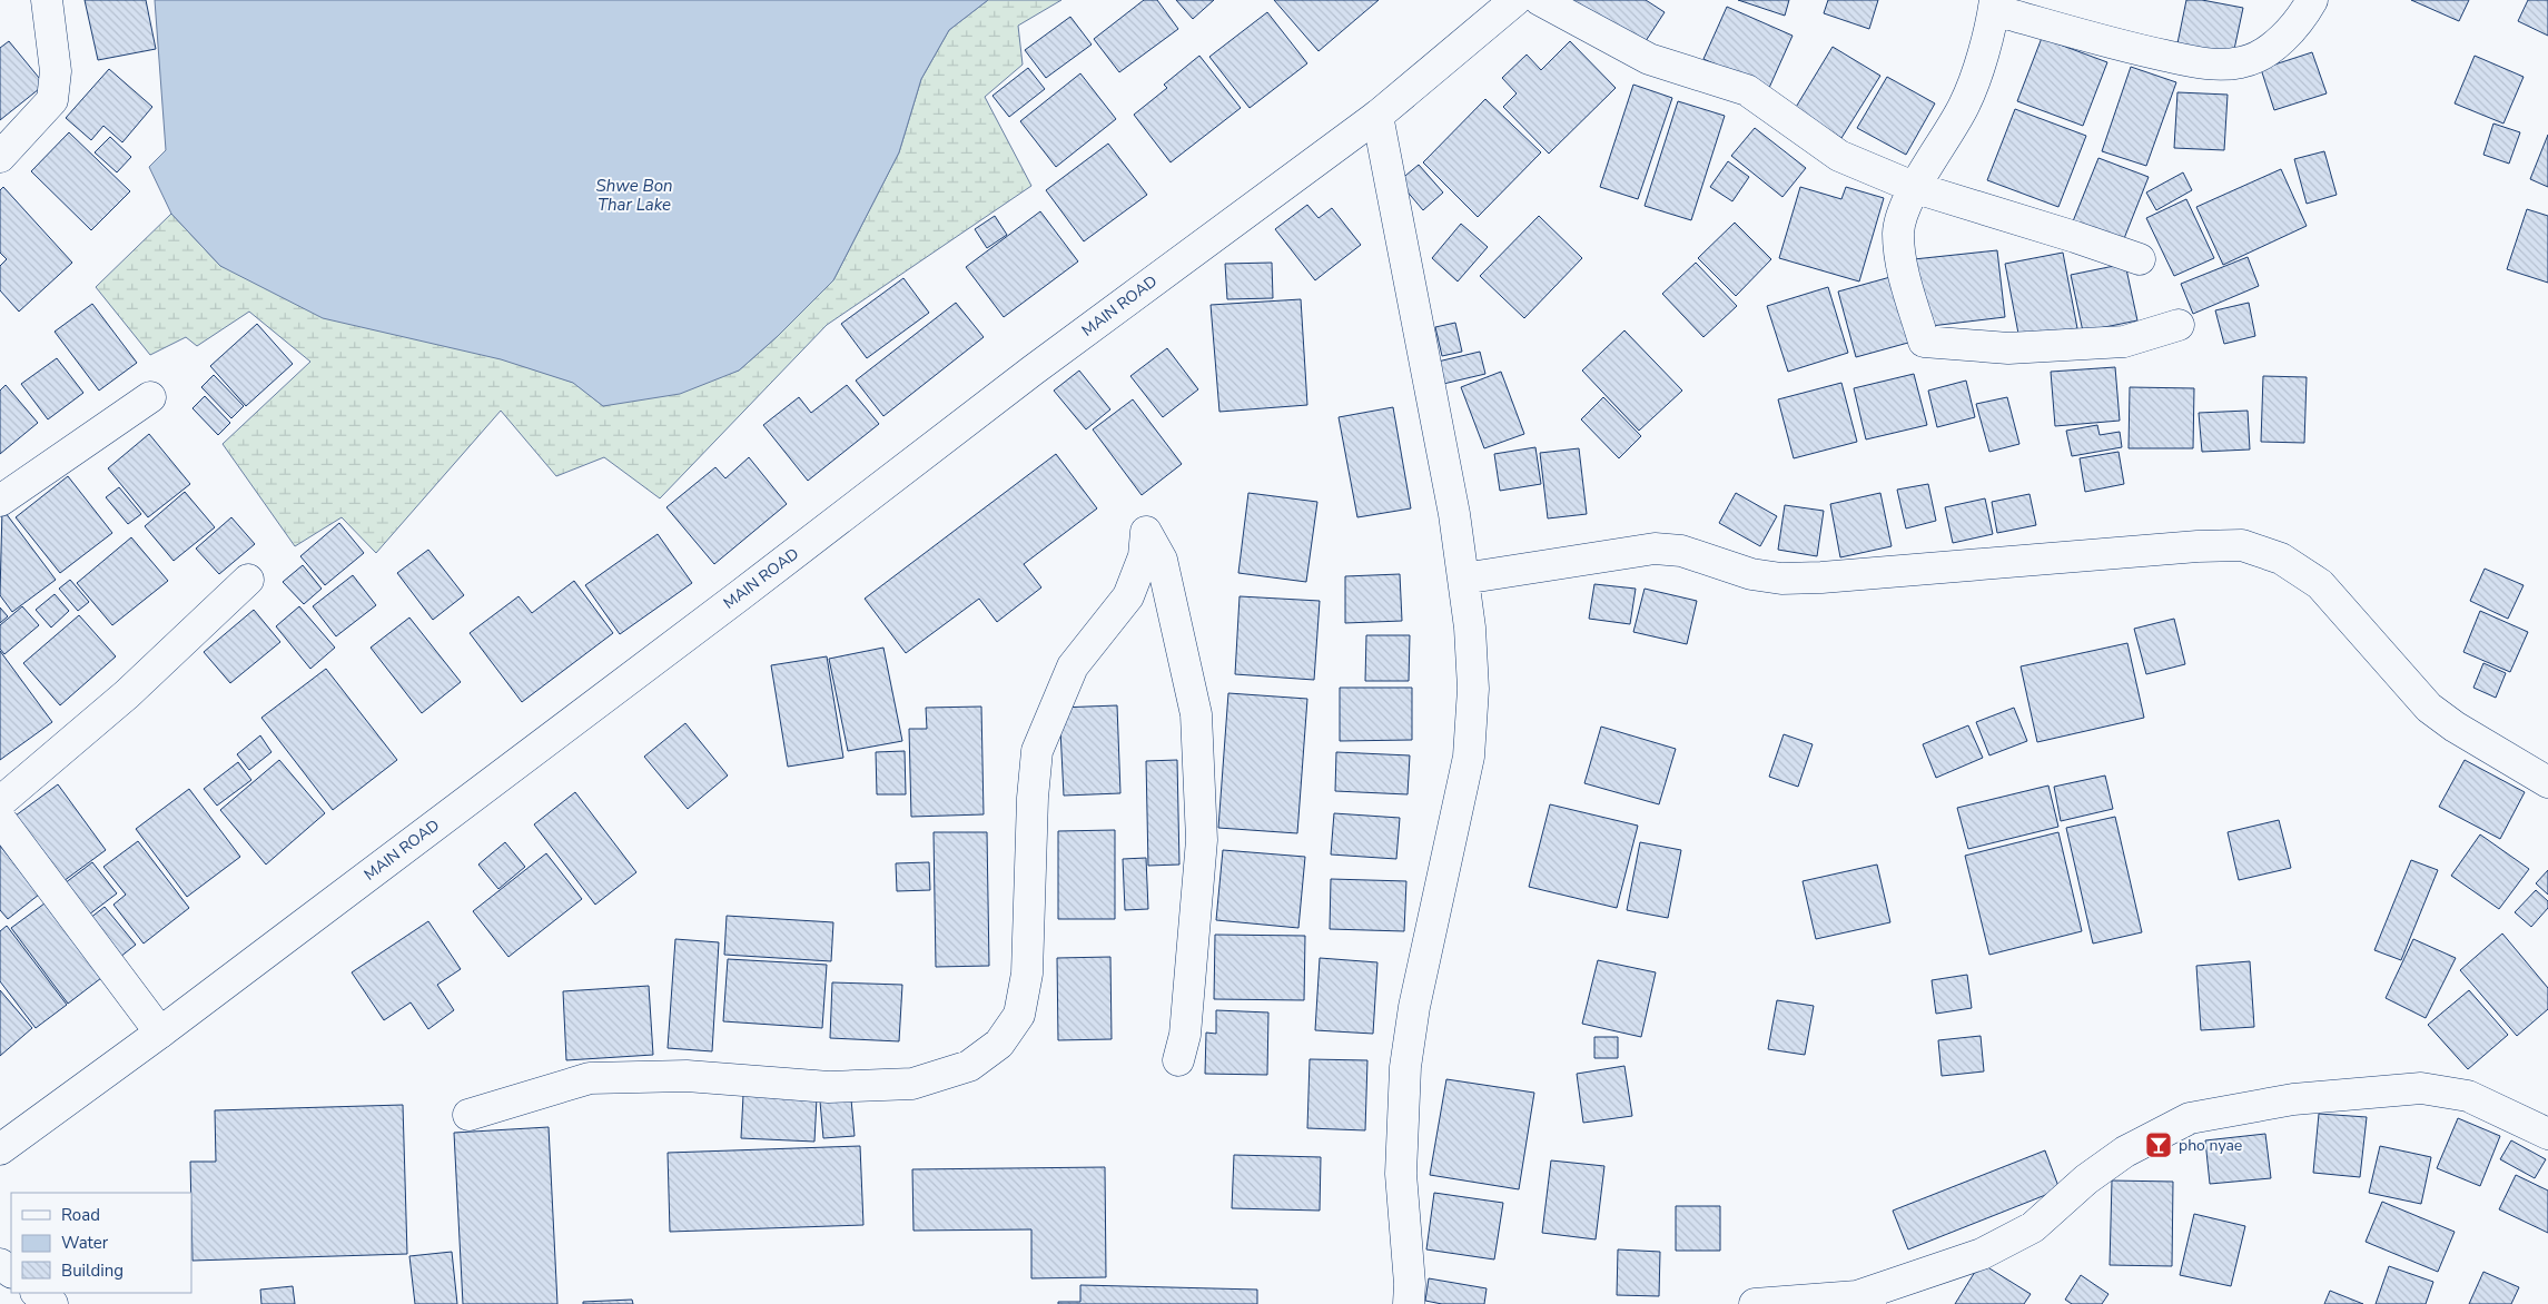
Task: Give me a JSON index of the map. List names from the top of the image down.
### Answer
{
  "streets": {
    "street": ["MAIN ROAD"]
  },
  "water": ["Shwe Bon Thar Lake"],
  "places": {
    "bar": ["pho nyae"]
  },
  "legend": ["Road", "Water", "Building"]
}
